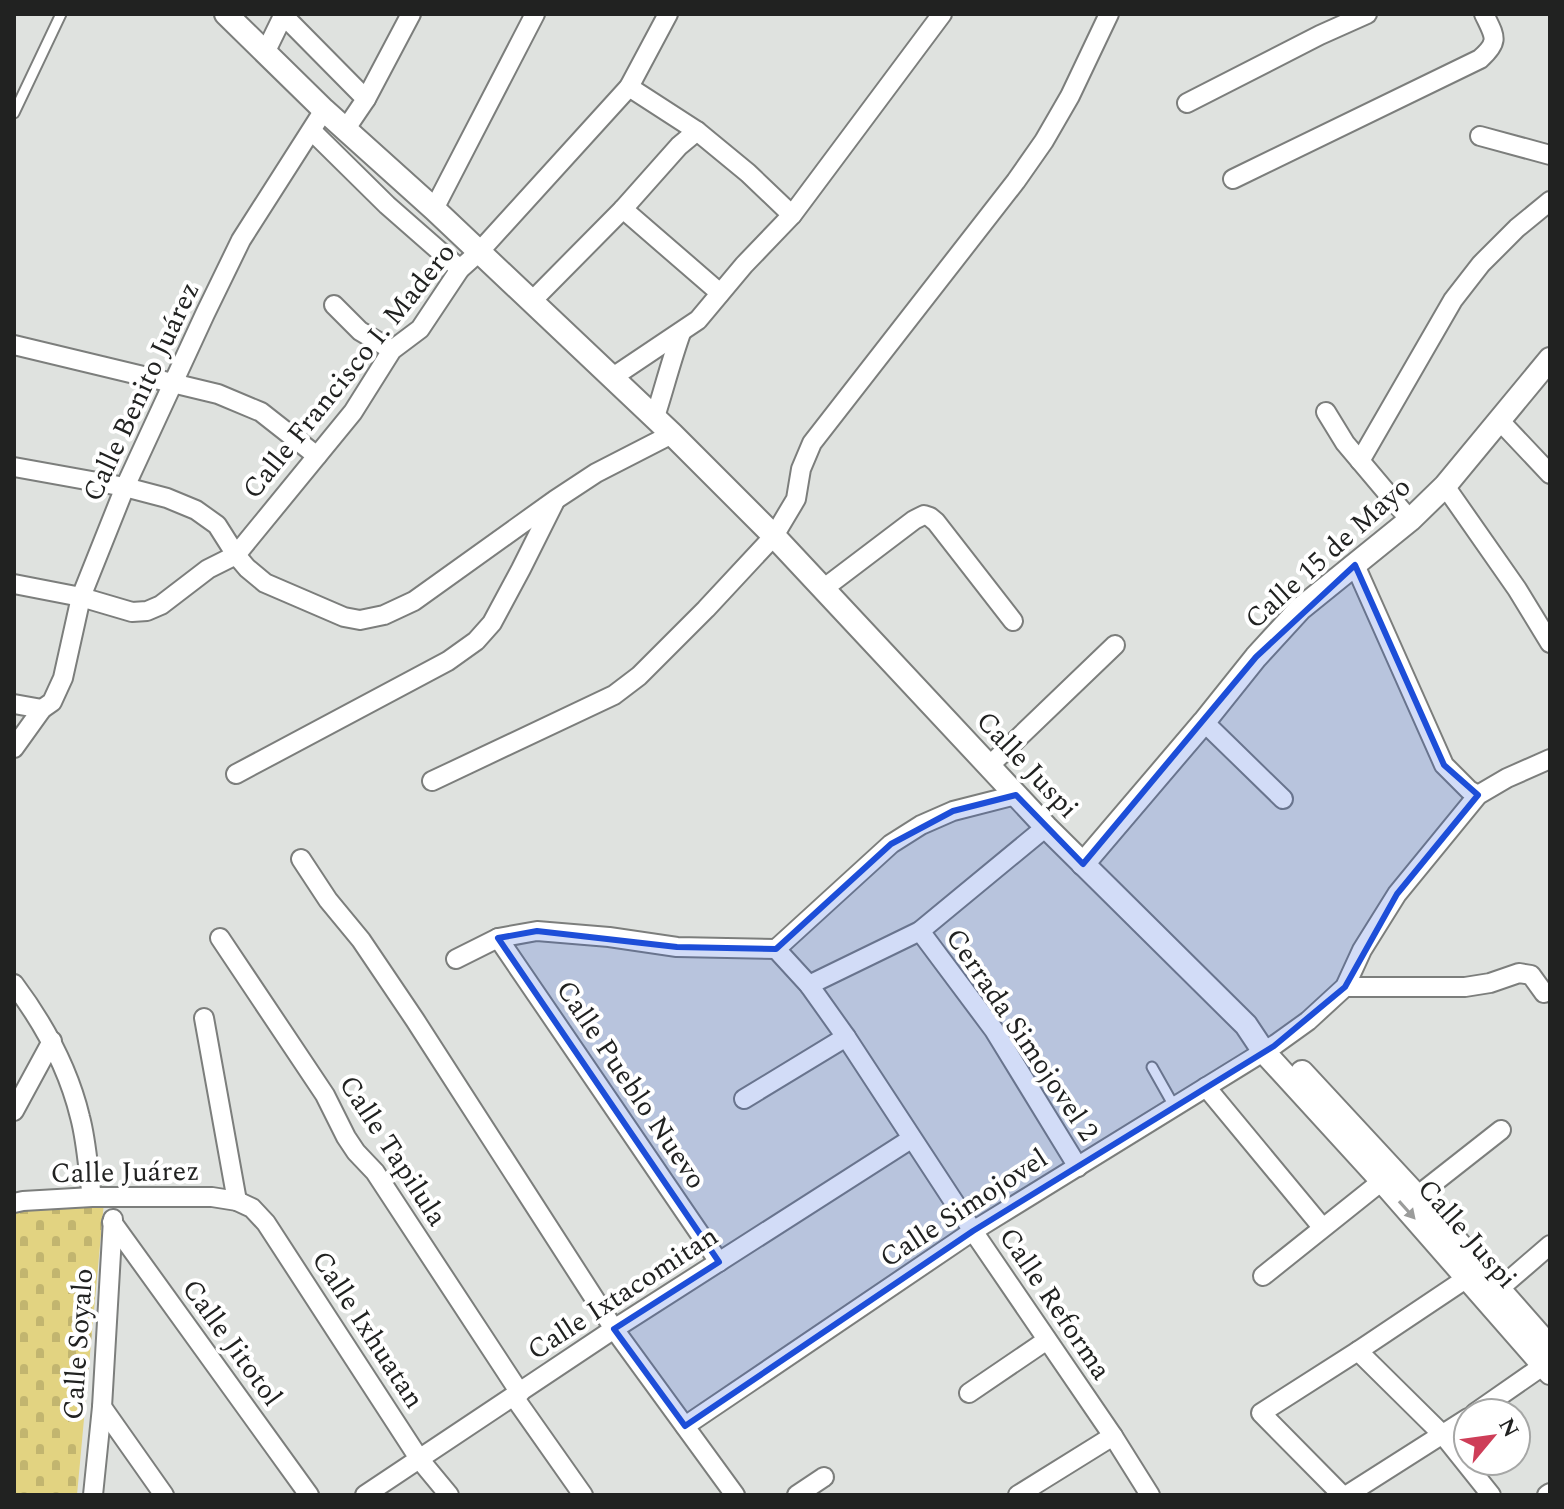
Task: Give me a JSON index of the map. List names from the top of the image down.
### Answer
{
  "streets": {
    "street": [
      "Calle Francisco I. Madero",
      "Calle Benito Juárez",
      "Calle 15 de Mayo",
      "Calle Juspi",
      "Cerrada Simojovel 2",
      "Calle Pueblo Nuevo",
      "Calle Tapilula",
      "Calle Juárez",
      "Calle Simojovel",
      "Calle Ixtacomitan",
      "Calle Reforma",
      "Calle Ixhuatan",
      "Calle Jitotol",
      "Calle Soyalo"
    ]
  },
  "crossings": [
    ["Calle Francisco I. Madero", "Calle Benito Juárez"],
    ["Calle Francisco I. Madero", "Calle Juspi"],
    ["Calle Benito Juárez", "Calle Juspi"],
    ["Calle 15 de Mayo", "Calle Juspi"],
    ["Calle Juspi", "Calle Simojovel"],
    ["Cerrada Simojovel 2", "Calle Simojovel"],
    ["Calle Pueblo Nuevo", "Calle Ixtacomitan"],
    ["Calle Tapilula", "Calle Ixtacomitan"],
    ["Calle Juárez", "Calle Ixhuatan"],
    ["Calle Juárez", "Calle Soyalo"],
    ["Calle Simojovel", "Calle Reforma"],
    ["Calle Ixtacomitan", "Calle Reforma"],
    ["Calle Ixtacomitan", "Calle Ixhuatan"],
    ["Calle Jitotol", "Calle Soyalo"]
  ],
  "north": "top right"
}
